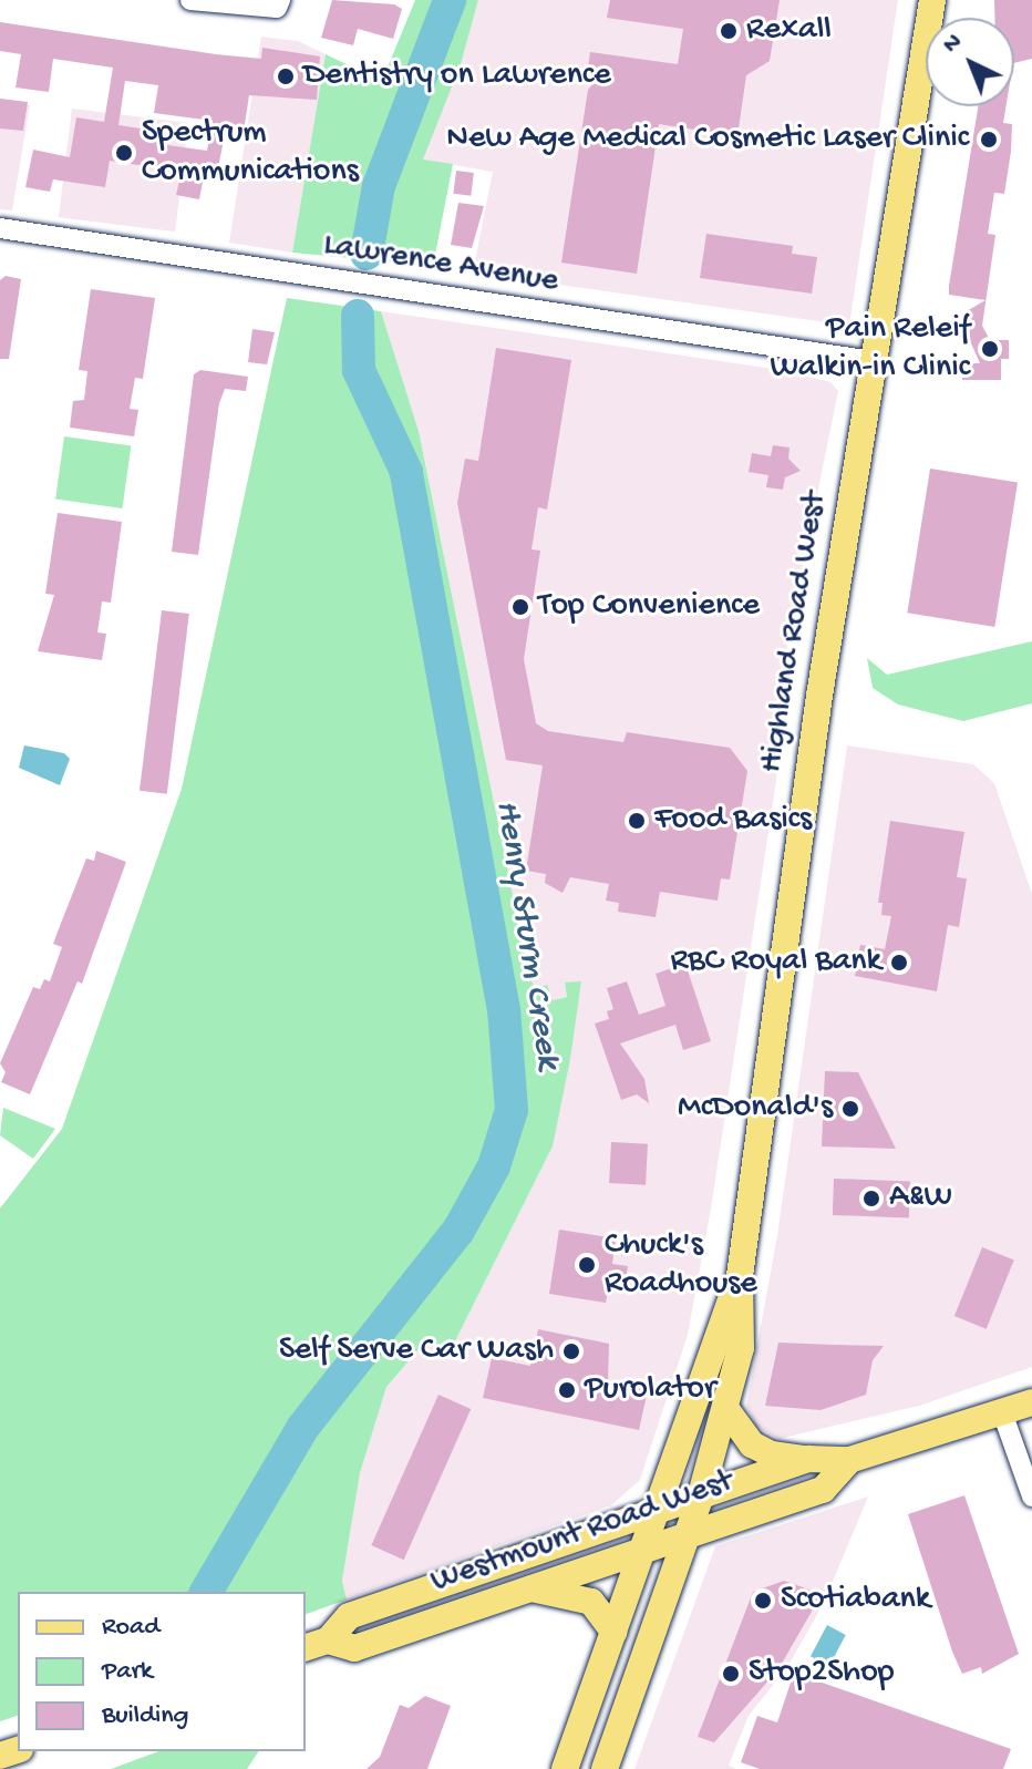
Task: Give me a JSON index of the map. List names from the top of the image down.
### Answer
{
  "streets": {
    "main road": ["Highland Road West", "Westmount Road West"],
    "street": ["Lawrence Avenue"]
  },
  "crossings": [
    ["Lawrence Avenue", "Highland Road West"],
    ["Highland Road West", "Westmount Road West"]
  ],
  "water": ["Henry Sturm Creek"],
  "places": [
    "Rexall",
    "Dentistry on Lawrence",
    "New Age Medical Cosmetic Laser Clinic",
    "Spectrum Communications",
    "Pain Releif Walkin-in Clinic",
    "Top Convenience",
    "Food Basics",
    "RBC Royal Bank",
    "McDonald's",
    "A&W",
    "Chuck's Roadhouse",
    "Self Serve Car Wash",
    "Purolator",
    "Scotiabank",
    "Stop2Shop"
  ],
  "legend": ["Road", "Park", "Building"],
  "north": "top left"
}
